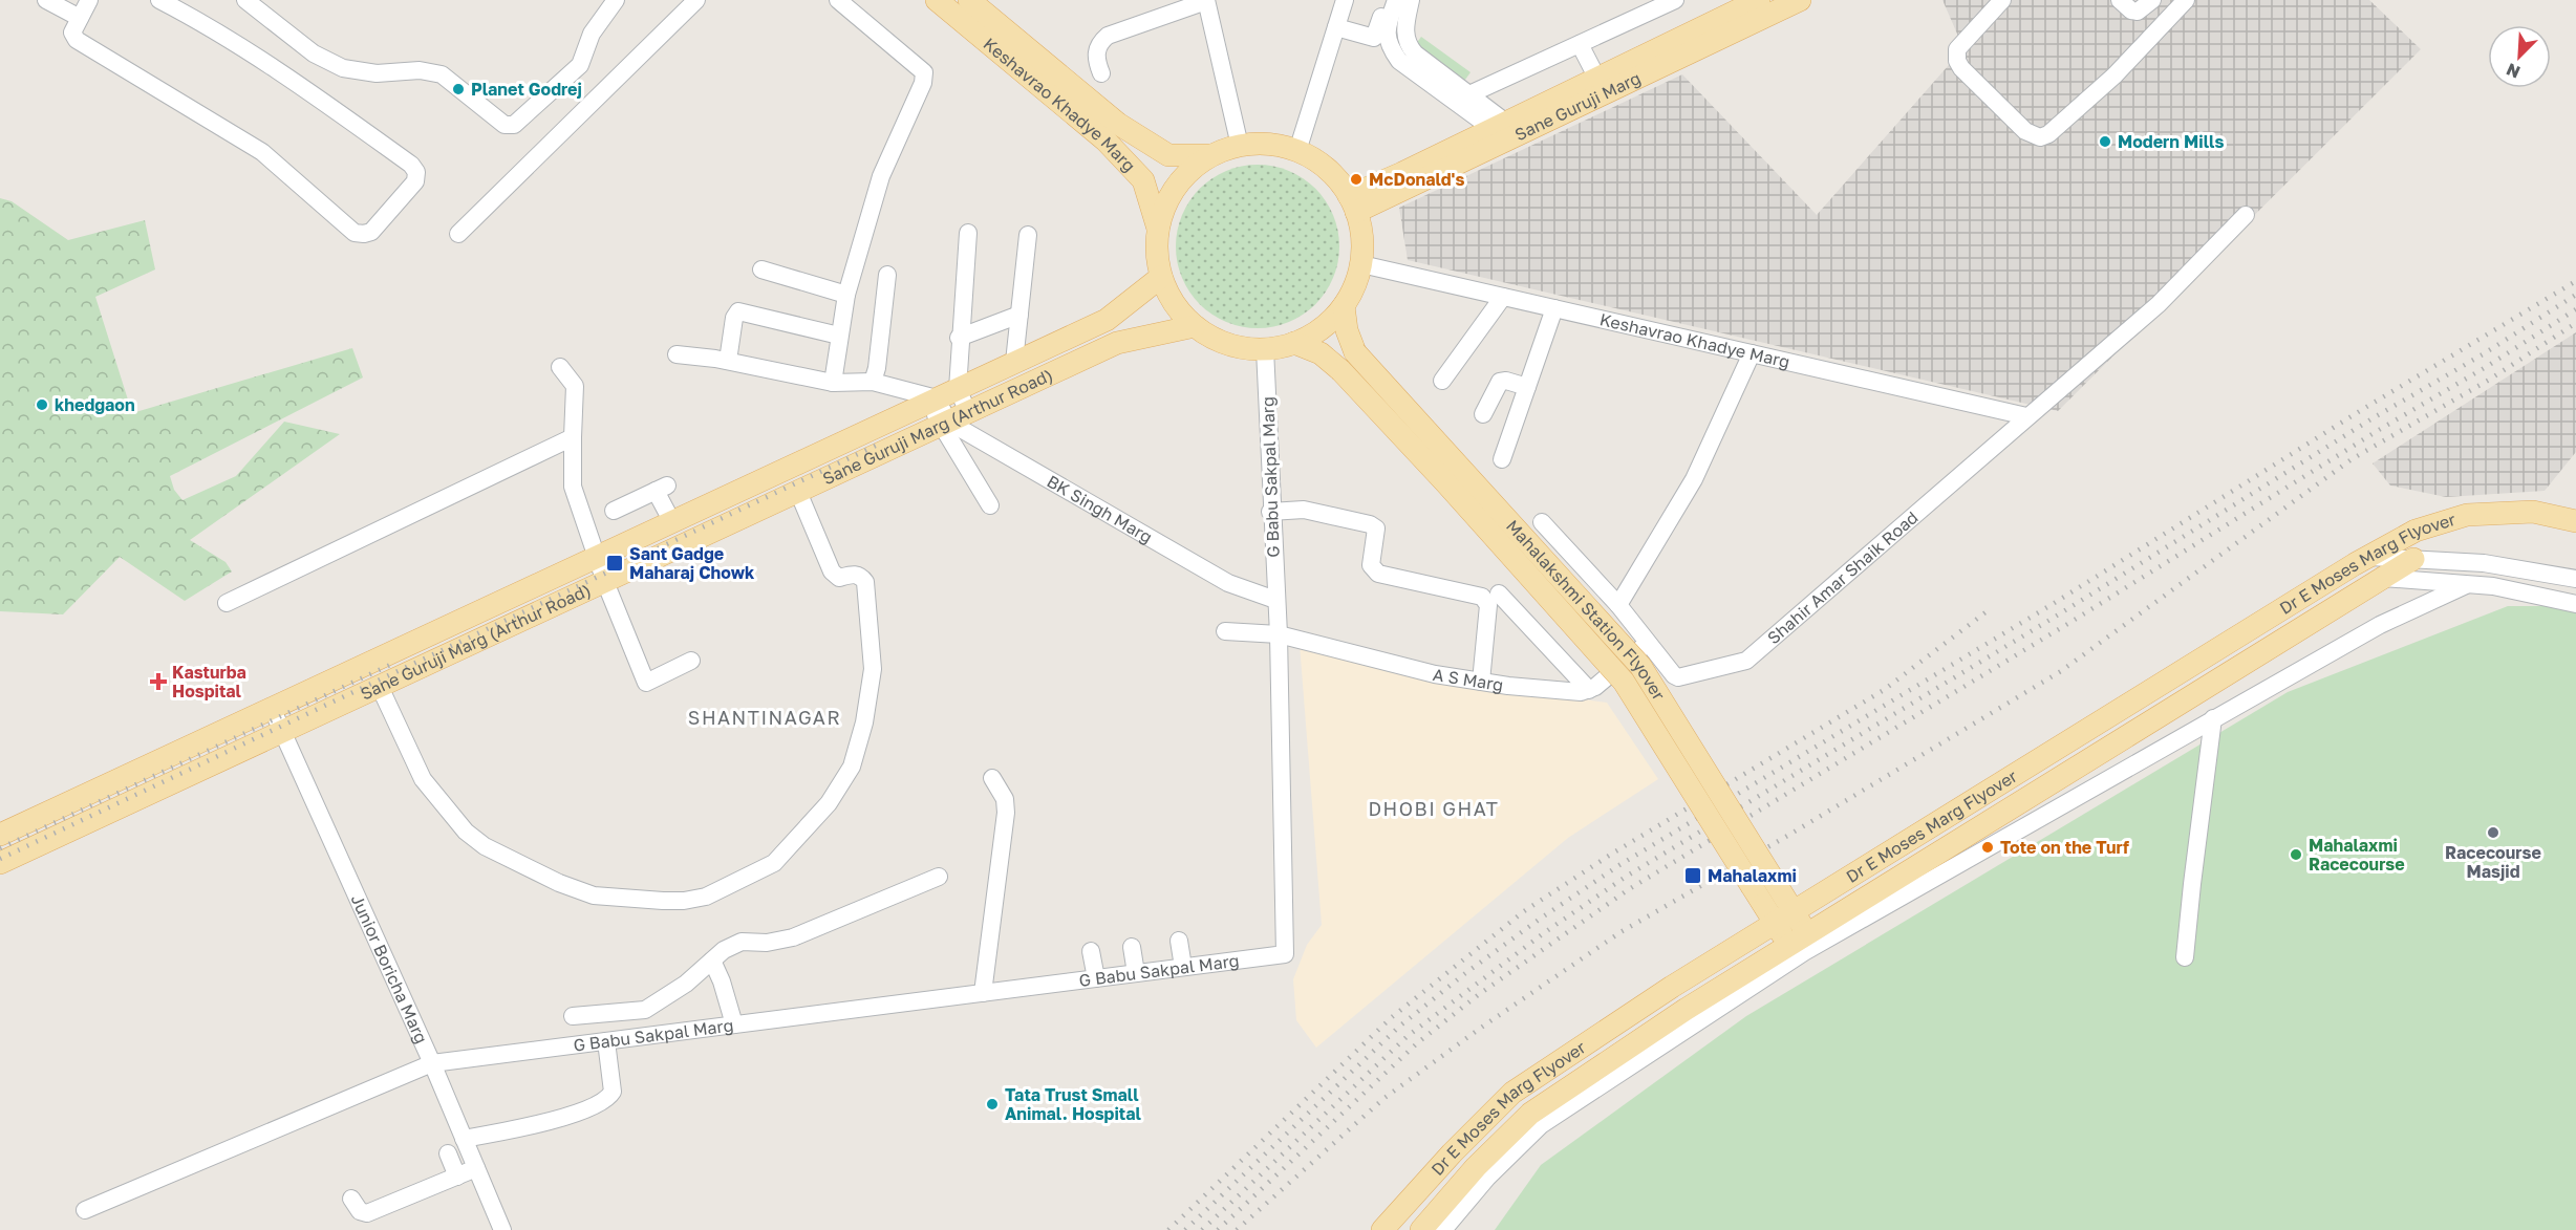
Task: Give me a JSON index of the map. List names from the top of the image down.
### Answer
{
  "streets": {
    "main road": [
      "Keshavrao Khadye Marg",
      "Sane Guruji Marg",
      "Sane Guruji Marg (Arthur Road)",
      "Dr E Moses Marg Flyover",
      "Mahalakshmi Station Flyover"
    ],
    "street": [
      "G Babu Sakpal Marg",
      "BK Singh Marg",
      "Shahir Amar Shaik Road",
      "A S Marg",
      "Junior Boricha Marg"
    ]
  },
  "crossings": [
    ["Keshavrao Khadye Marg", "Sane Guruji Marg"],
    ["Keshavrao Khadye Marg", "Sane Guruji Marg (Arthur Road)"],
    ["Keshavrao Khadye Marg", "G Babu Sakpal Marg"],
    ["Keshavrao Khadye Marg", "Shahir Amar Shaik Road"],
    ["Keshavrao Khadye Marg", "Mahalakshmi Station Flyover"],
    ["Sane Guruji Marg", "Sane Guruji Marg (Arthur Road)"],
    ["Sane Guruji Marg", "G Babu Sakpal Marg"],
    ["Sane Guruji Marg", "Mahalakshmi Station Flyover"],
    ["Sane Guruji Marg (Arthur Road)", "G Babu Sakpal Marg"],
    ["Sane Guruji Marg (Arthur Road)", "BK Singh Marg"],
    ["Sane Guruji Marg (Arthur Road)", "Mahalakshmi Station Flyover"],
    ["Sane Guruji Marg (Arthur Road)", "Junior Boricha Marg"],
    ["G Babu Sakpal Marg", "BK Singh Marg"],
    ["G Babu Sakpal Marg", "Mahalakshmi Station Flyover"],
    ["G Babu Sakpal Marg", "A S Marg"],
    ["G Babu Sakpal Marg", "Junior Boricha Marg"],
    ["Dr E Moses Marg Flyover", "Mahalakshmi Station Flyover"]
  ],
  "districts": ["SHANTINAGAR", "DHOBI GHAT"],
  "places": {
    "other": [
      "Planet Godrej",
      "Modern Mills",
      "McDonald's",
      "khedgaon",
      "Racecourse Masjid",
      "Tote on the Turf",
      "Mahalaxmi Racecourse",
      "Tata Trust Small Animal. Hospital"
    ],
    "transit": ["Sant Gadge Maharaj Chowk", "Mahalaxmi"],
    "health": ["Kasturba Hospital"]
  },
  "north": "bottom left"
}
